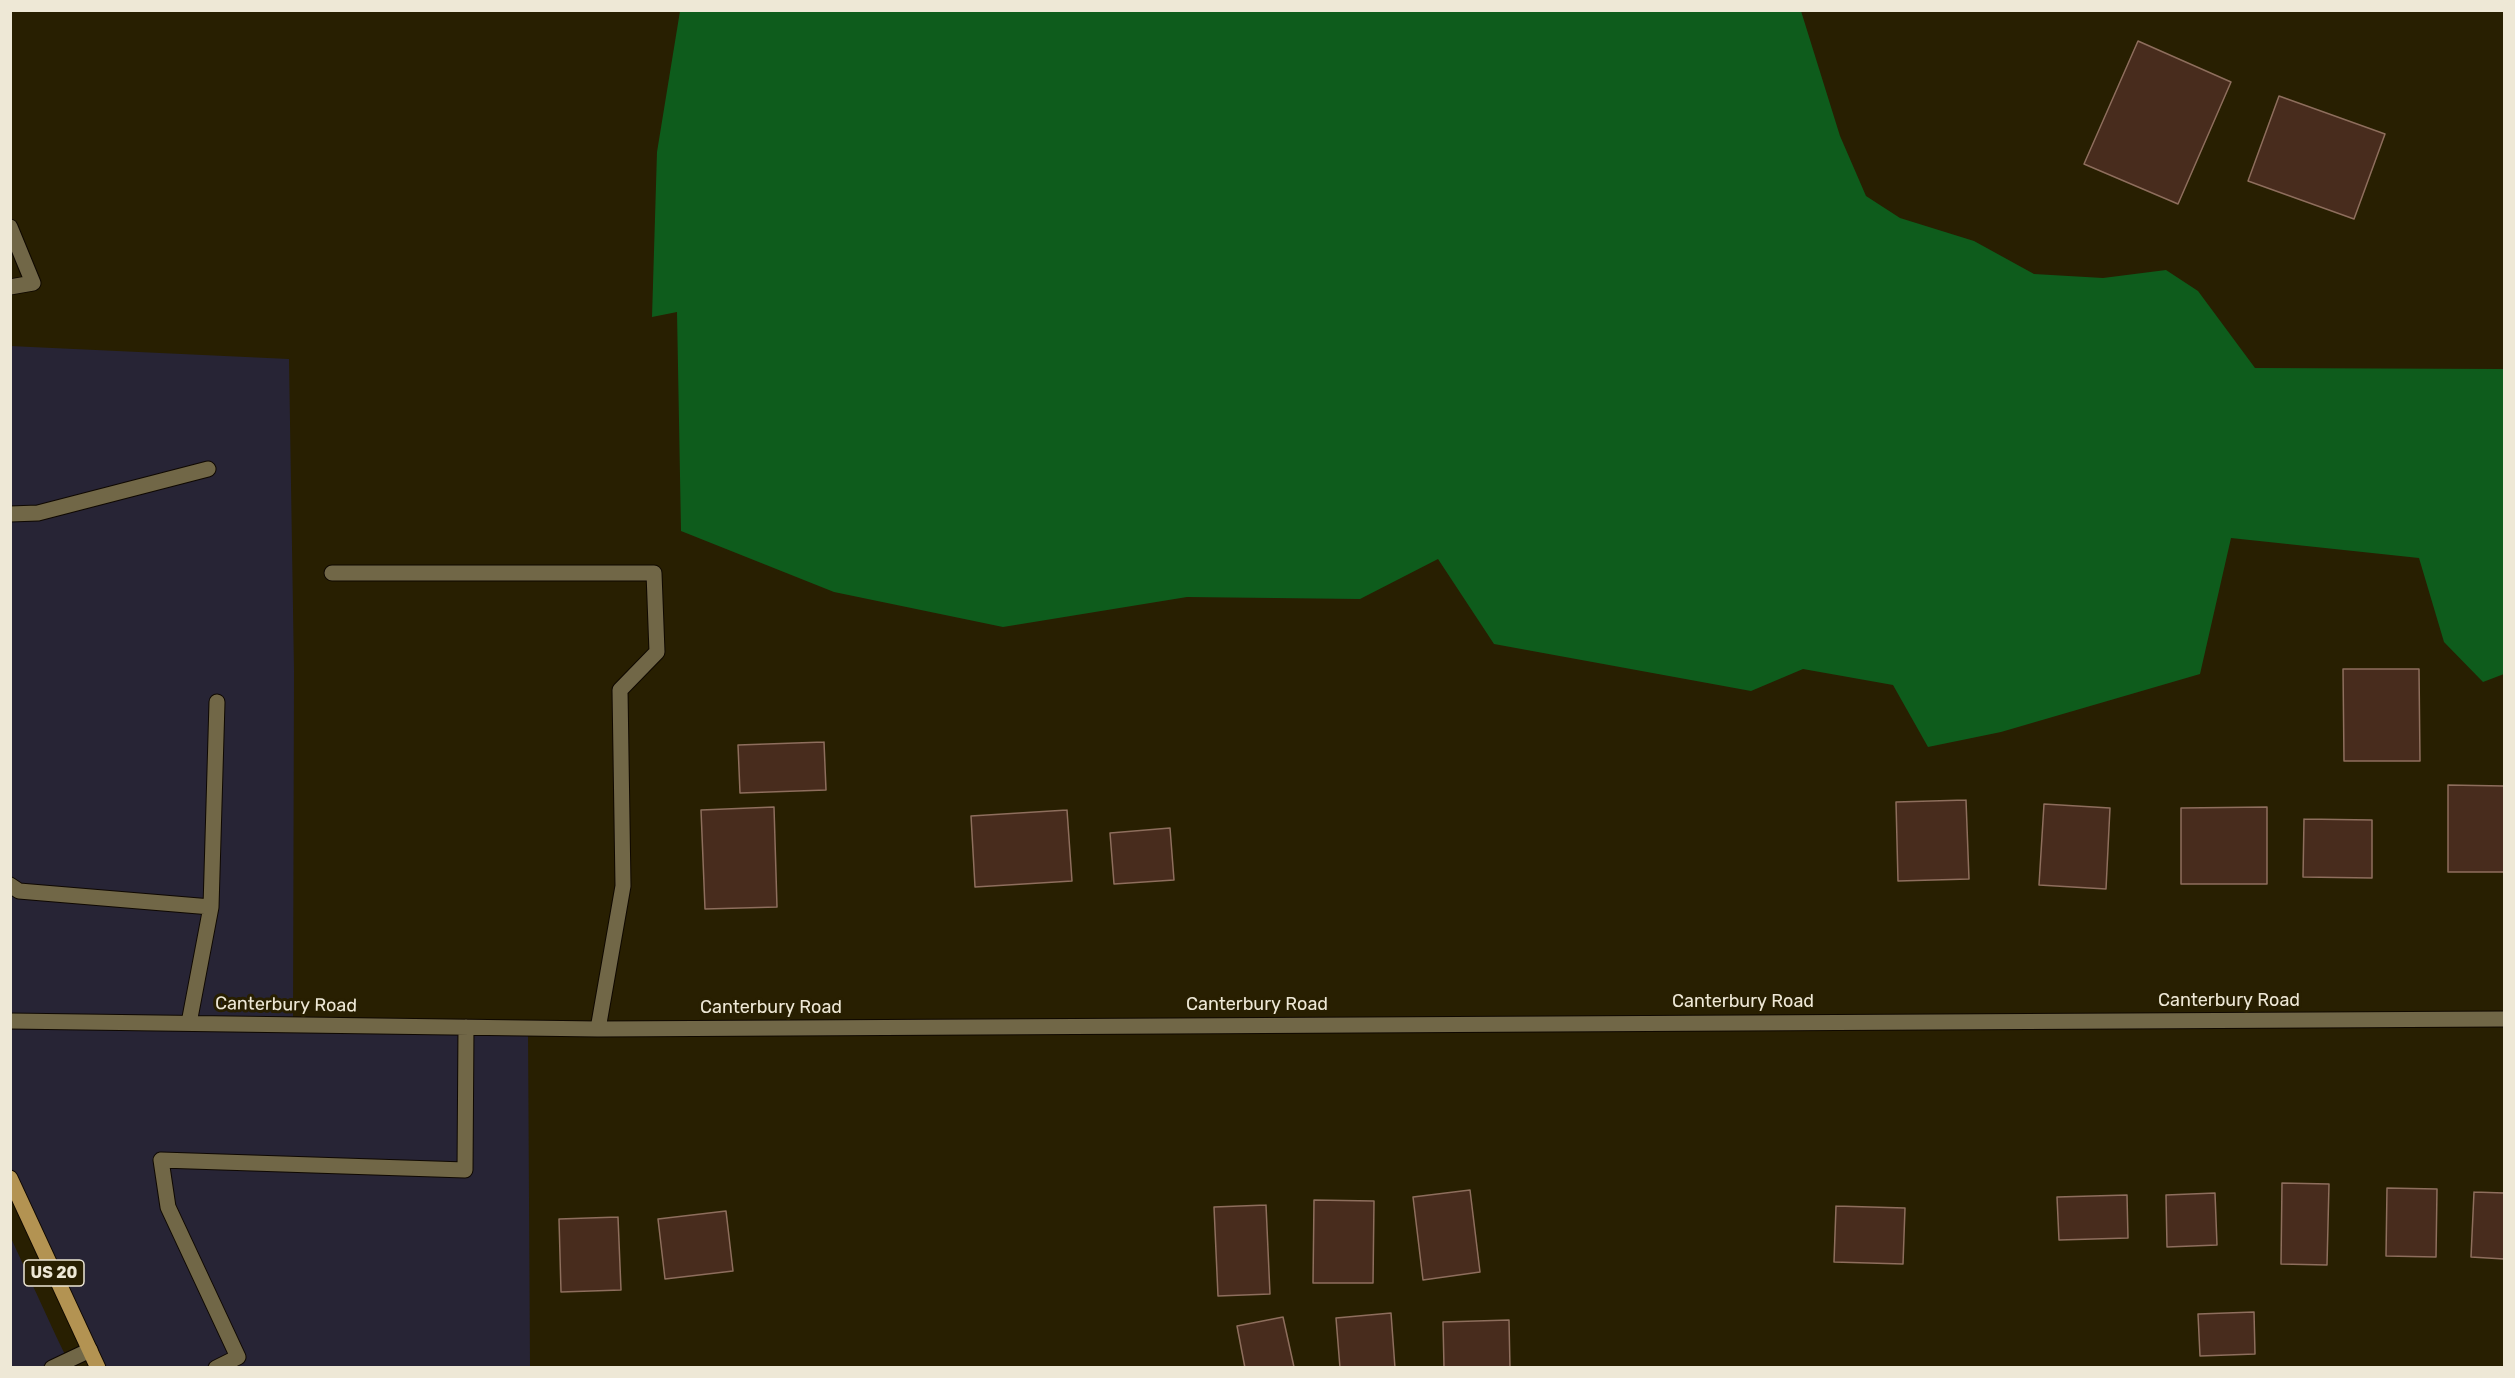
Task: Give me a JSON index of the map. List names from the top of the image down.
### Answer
{
  "streets": {
    "main road": ["US 20"],
    "street": ["Canterbury Road"]
  }
}
